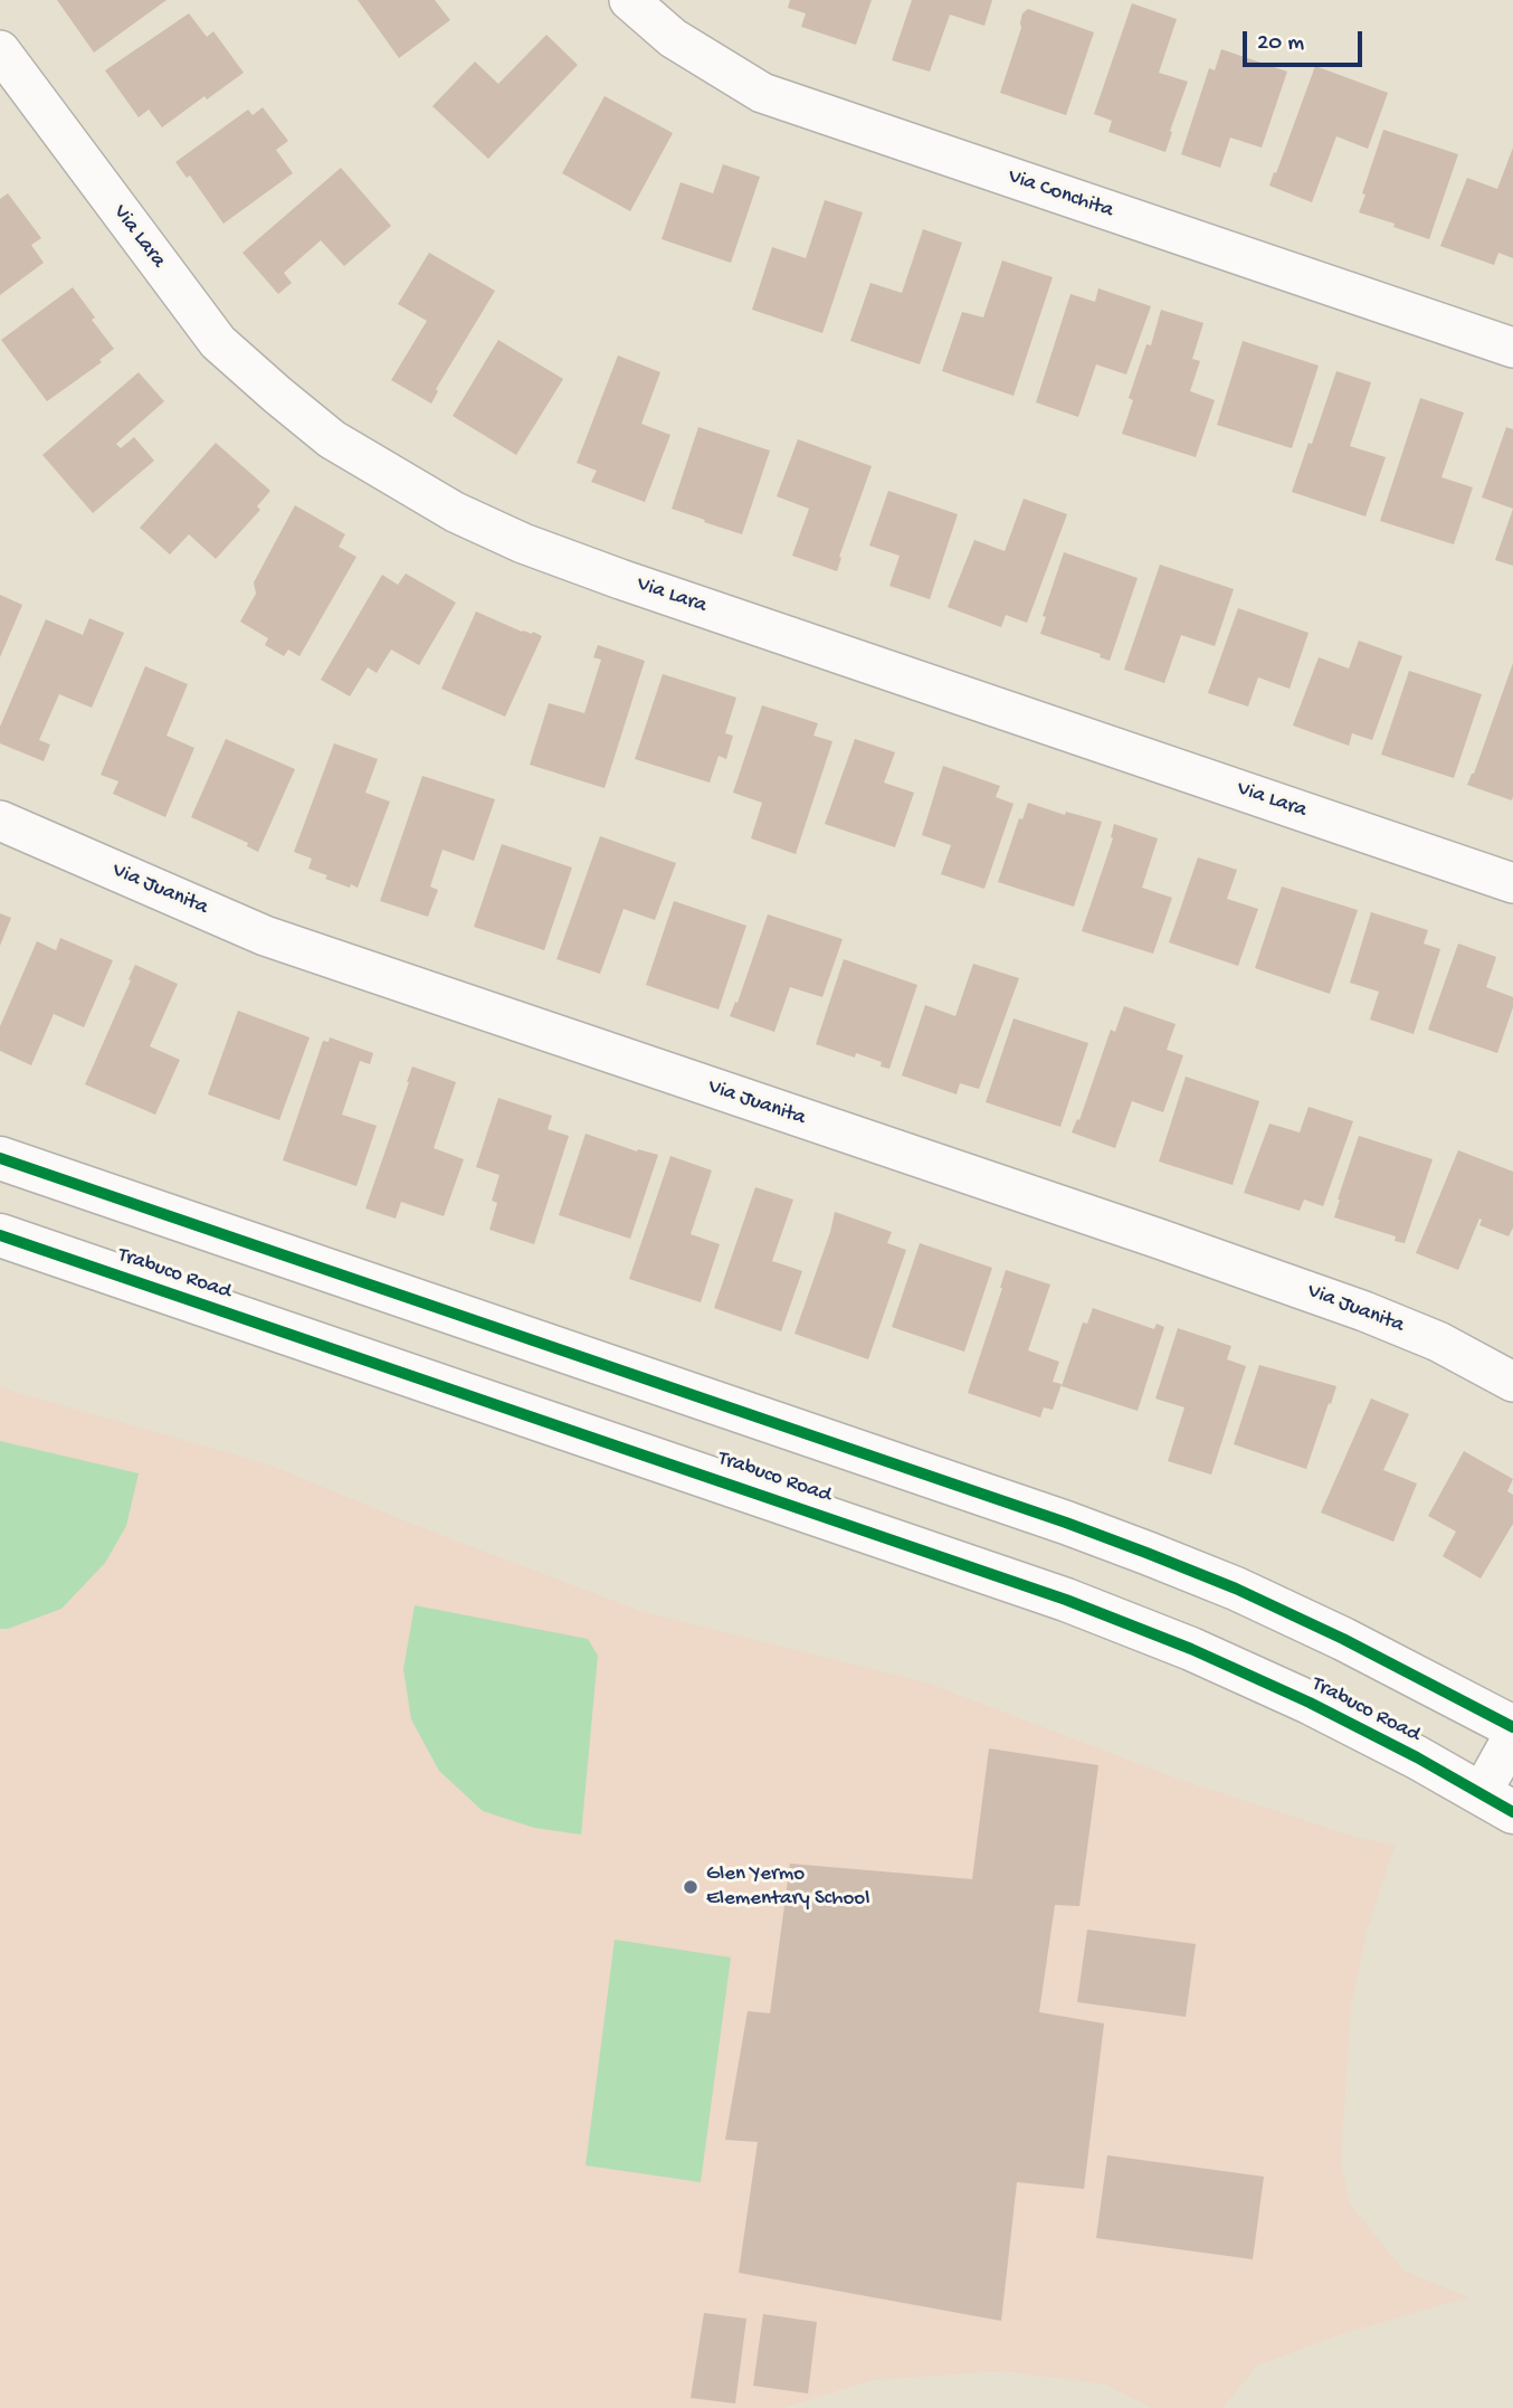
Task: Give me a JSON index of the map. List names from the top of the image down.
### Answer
{
  "streets": {
    "main road": ["Trabuco Road"],
    "street": ["Via Conchita", "Via Lara", "Via Juanita"]
  },
  "places": ["Glen Yermo Elementary School"],
  "scale_bar": "20 m"
}
